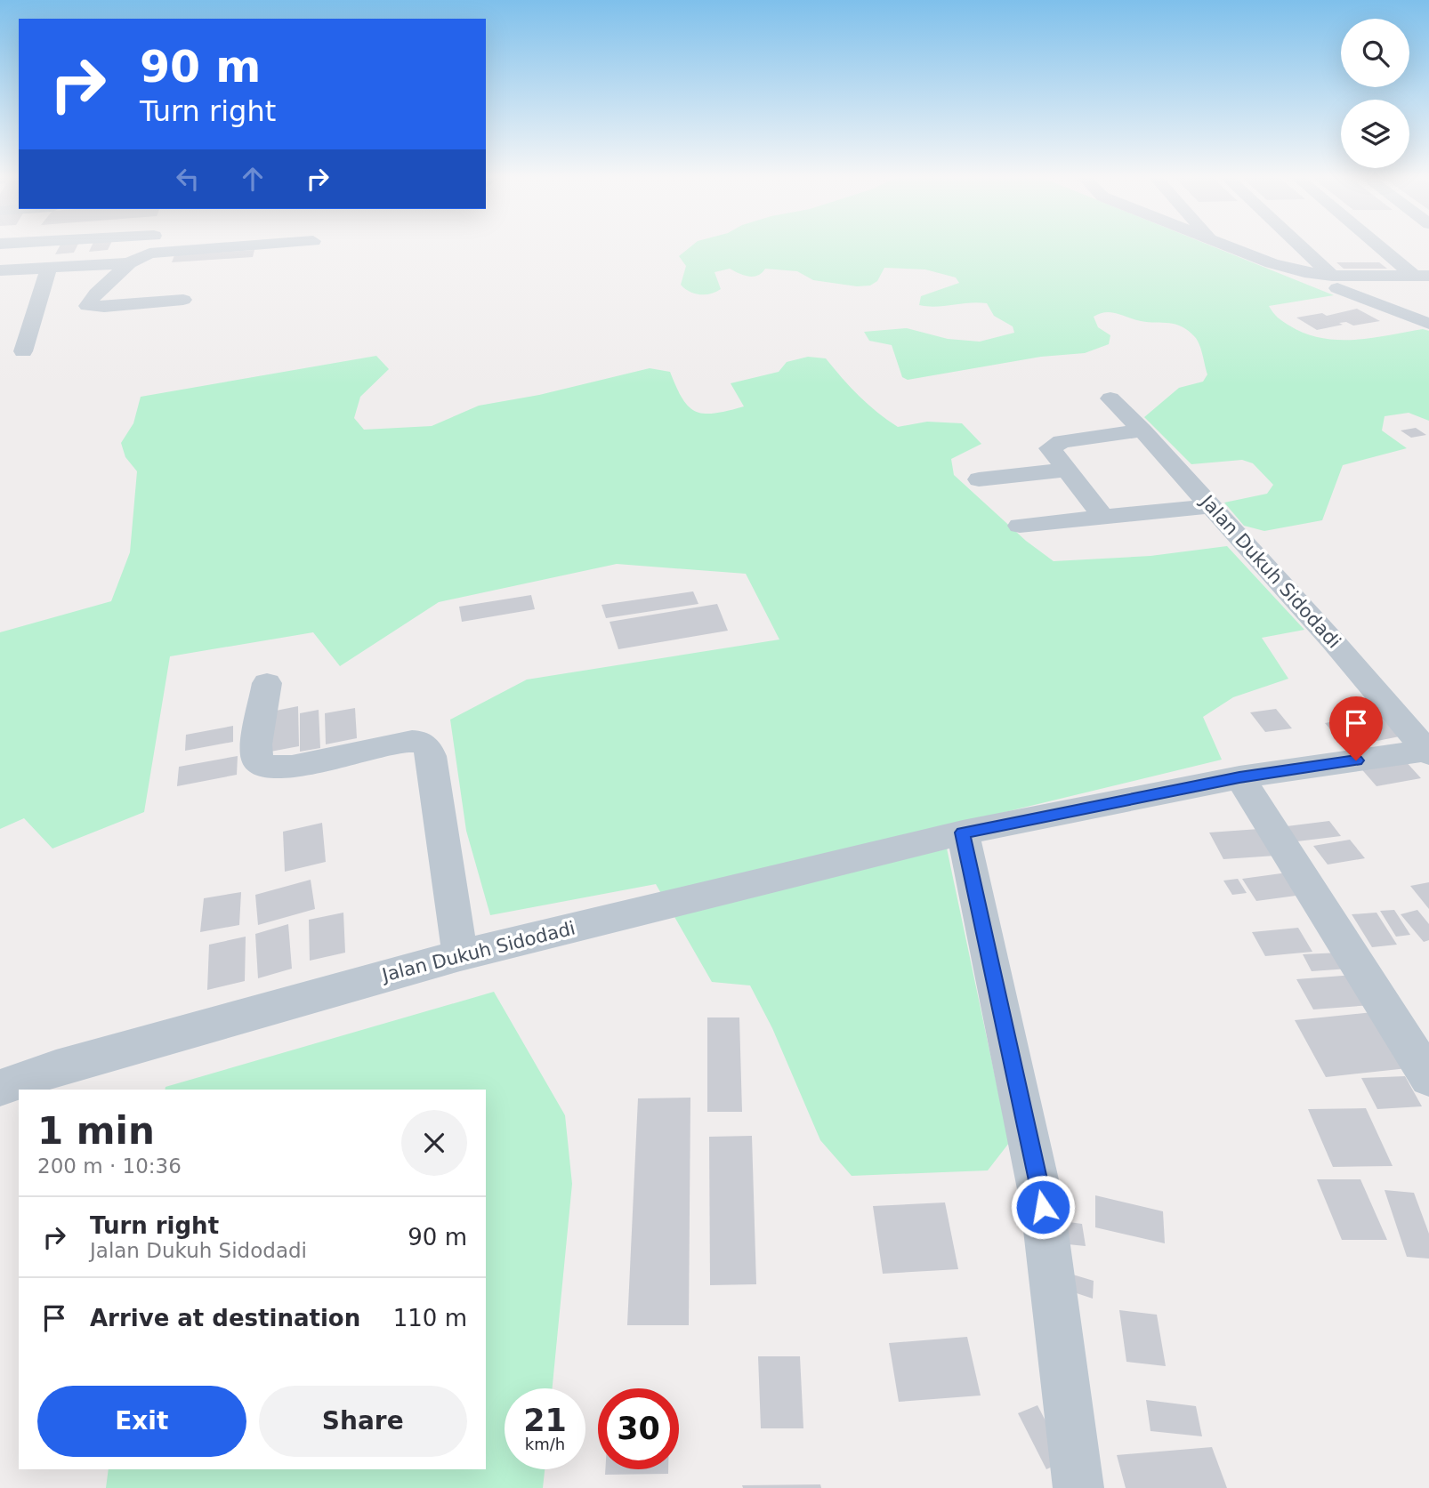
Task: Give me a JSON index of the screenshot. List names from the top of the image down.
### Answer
{
  "streets": {
    "street": ["Jalan Dukuh Sidodadi"]
  },
  "page": {
    "turn": ["90 m", "Turn right"],
    "heading": ["1 min", "200 m · 10:36"],
    "list": [
      {
        "name": "Turn right",
        "note": "Jalan Dukuh Sidodadi",
        "value": "90 m"
      },
      {
        "name": "Arrive at destination",
        "value": "110 m"
      }
    ],
    "buttons": ["Exit", "Share"],
    "speed": "21 km/h",
    "limit": "30"
  }
}
